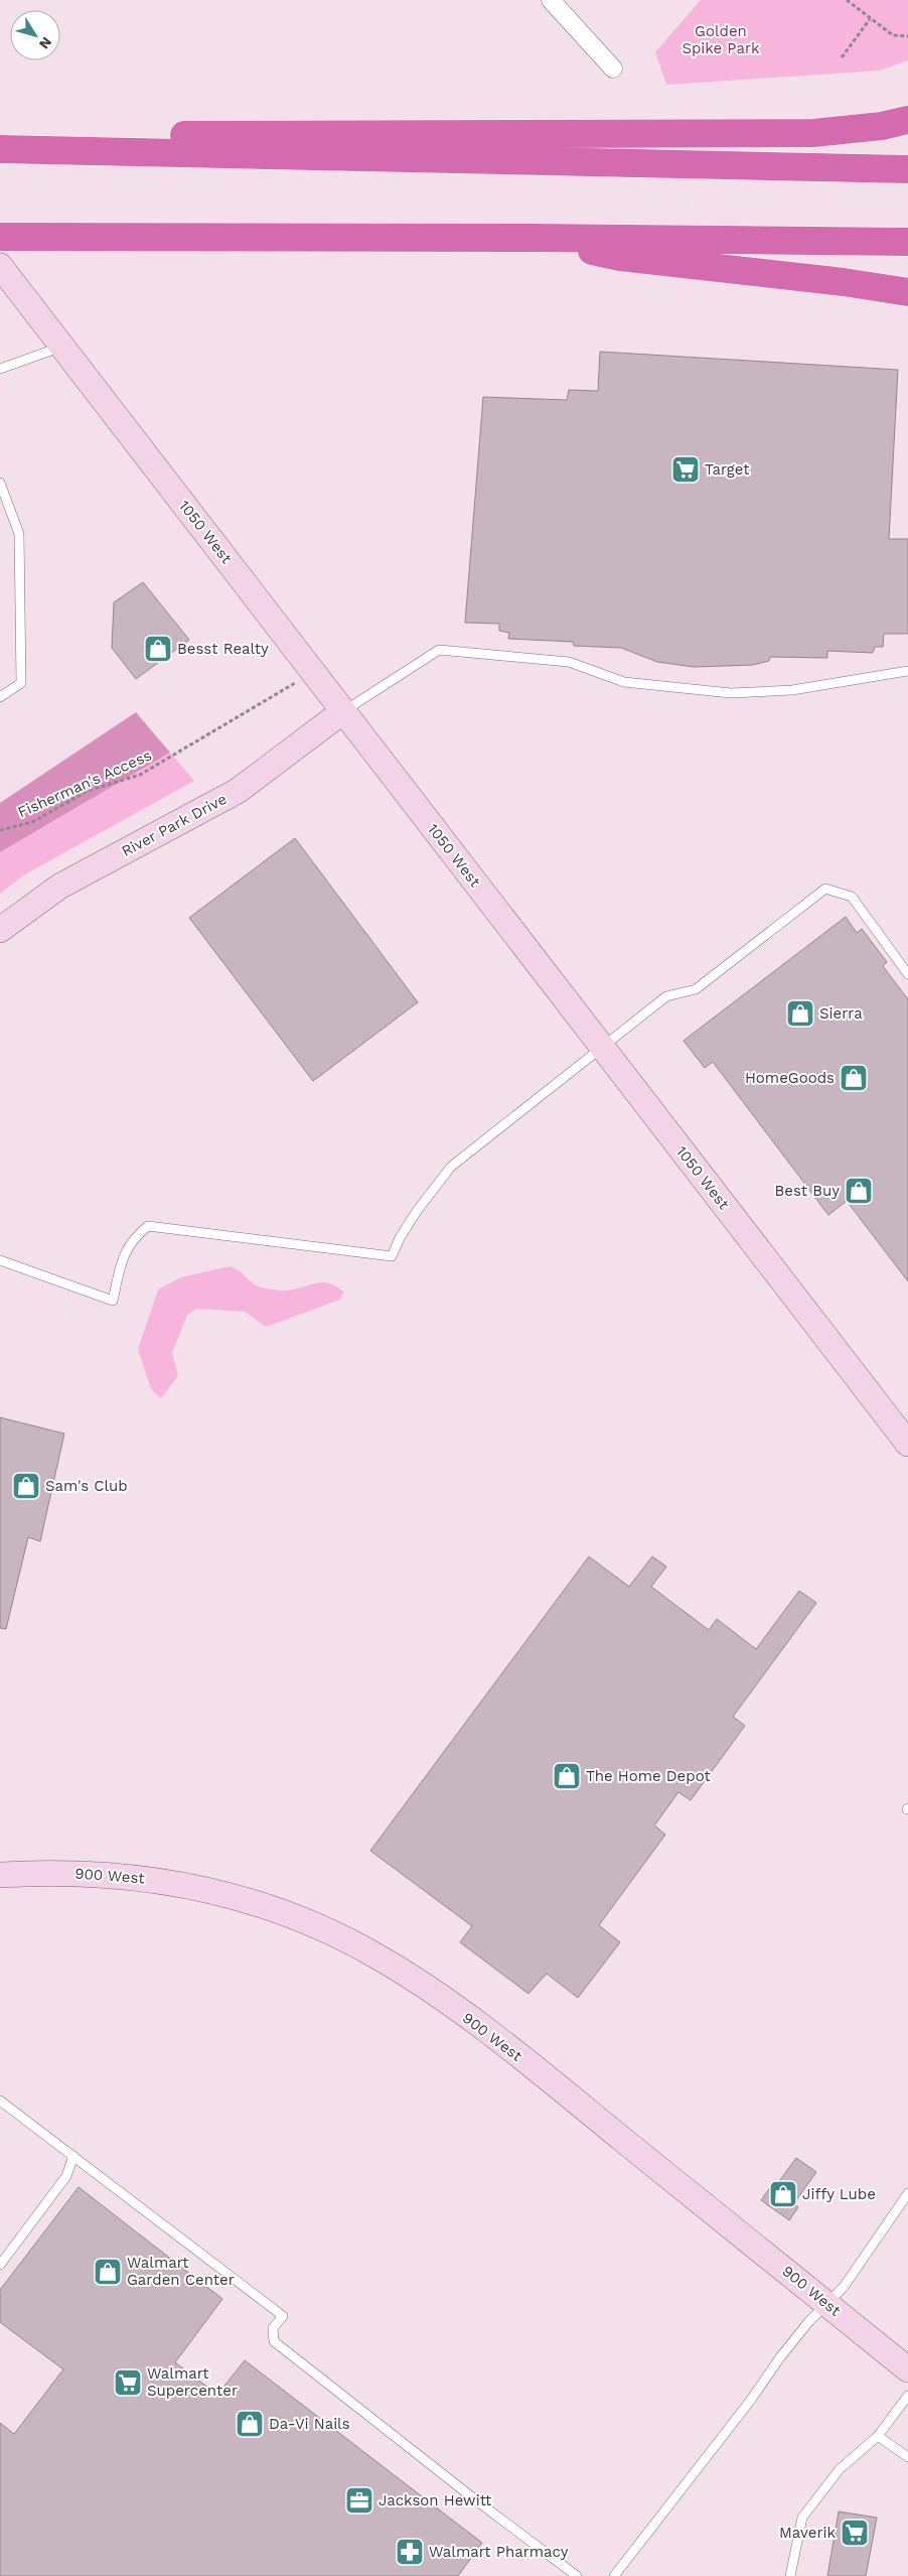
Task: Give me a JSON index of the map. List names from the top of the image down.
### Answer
{
  "streets": {
    "main road": ["1050 West", "River Park Drive", "900 West"],
    "path": ["Fisherman's Access"]
  },
  "crossings": [
    ["1050 West", "River Park Drive"]
  ],
  "parks": ["Golden Spike Park"],
  "places": {
    "supermarket": ["Target", "Walmart Supercenter", "Maverik"],
    "shop": [
      "Besst Realty",
      "Sierra",
      "HomeGoods",
      "Best Buy",
      "Sam's Club",
      "The Home Depot",
      "Jiffy Lube",
      "Walmart Garden Center",
      "Da-Vi Nails"
    ],
    "office": ["Jackson Hewitt"],
    "pharmacy": ["Walmart Pharmacy"]
  },
  "north": "bottom right"
}
